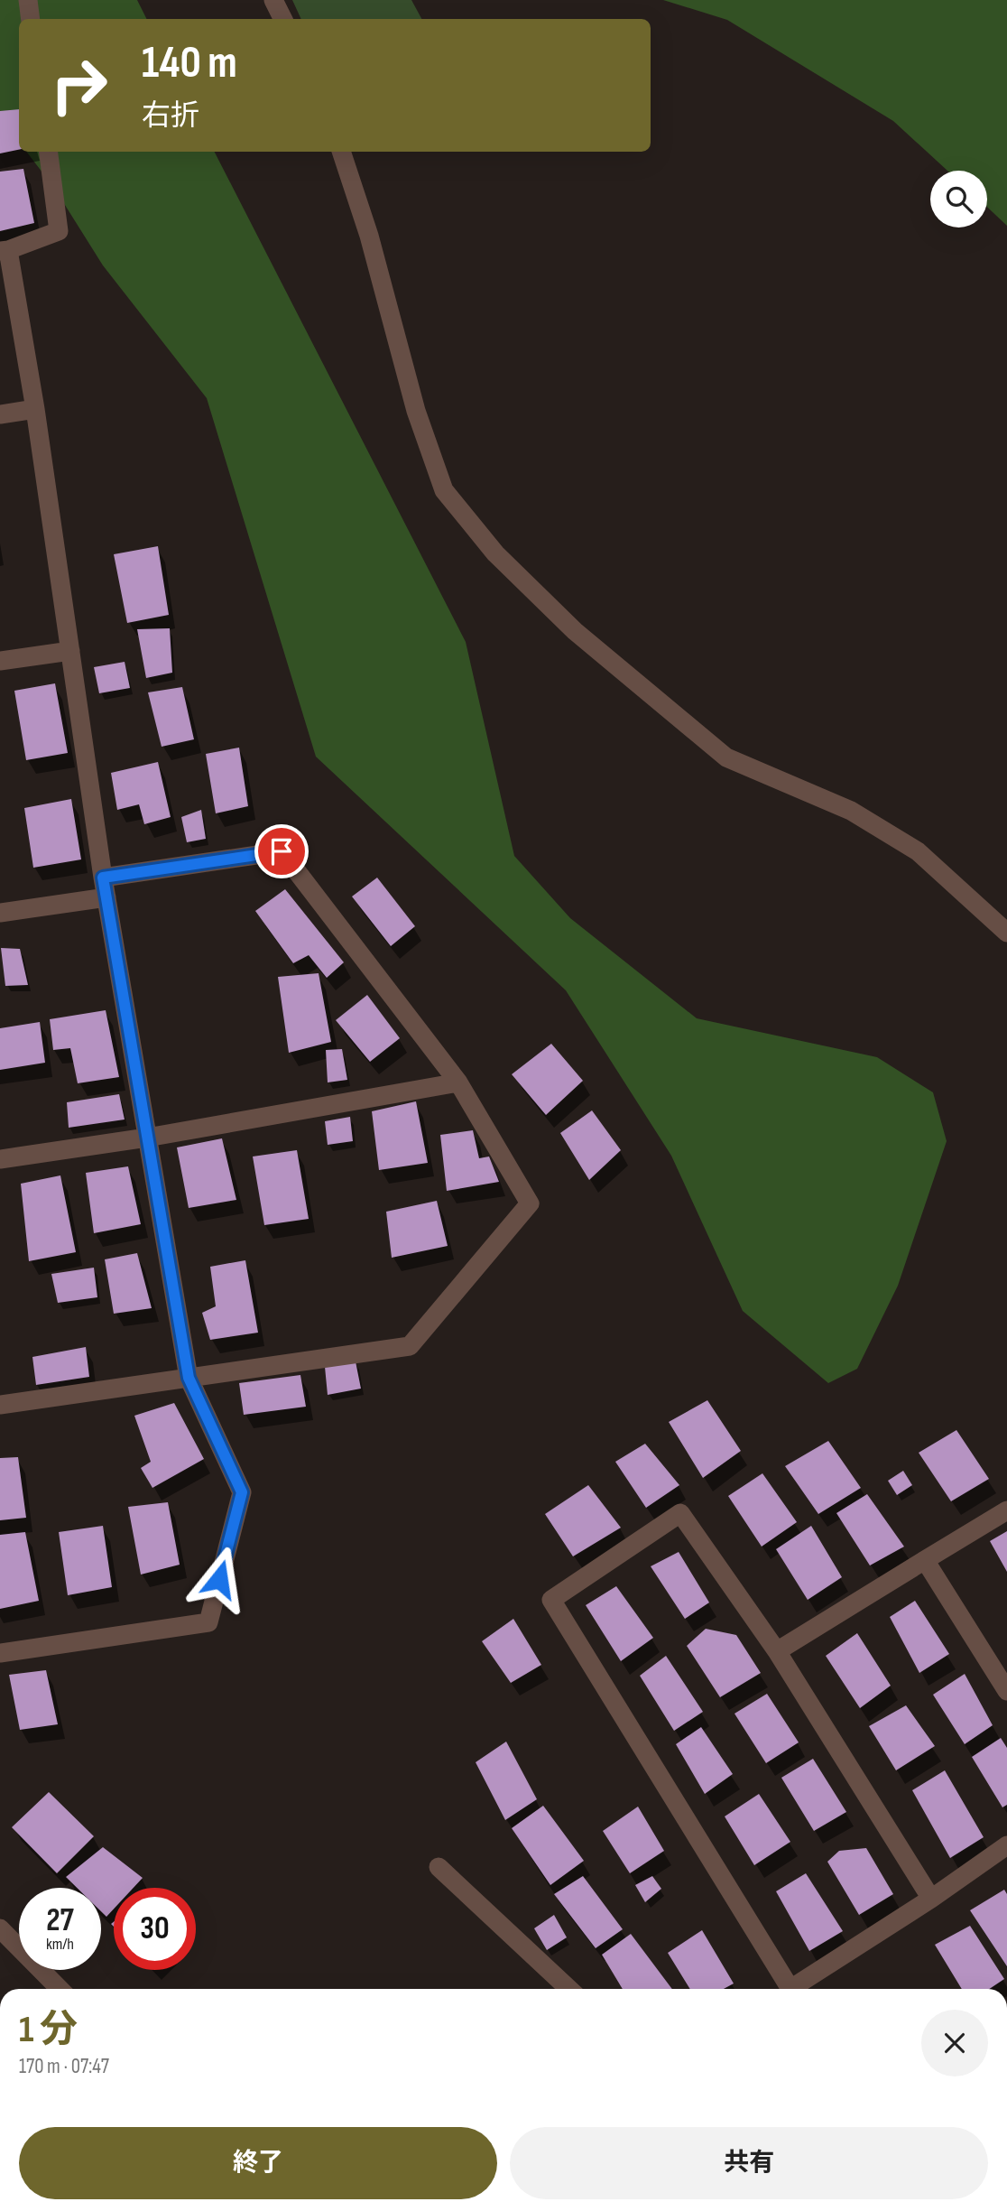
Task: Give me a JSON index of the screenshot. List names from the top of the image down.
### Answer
{
  "page": {
    "turn": ["140 m", "右折"],
    "speed": "27 km/h",
    "limit": "30",
    "heading": ["1 分", "170 m · 07:47"],
    "buttons": ["終了", "共有"]
  }
}
